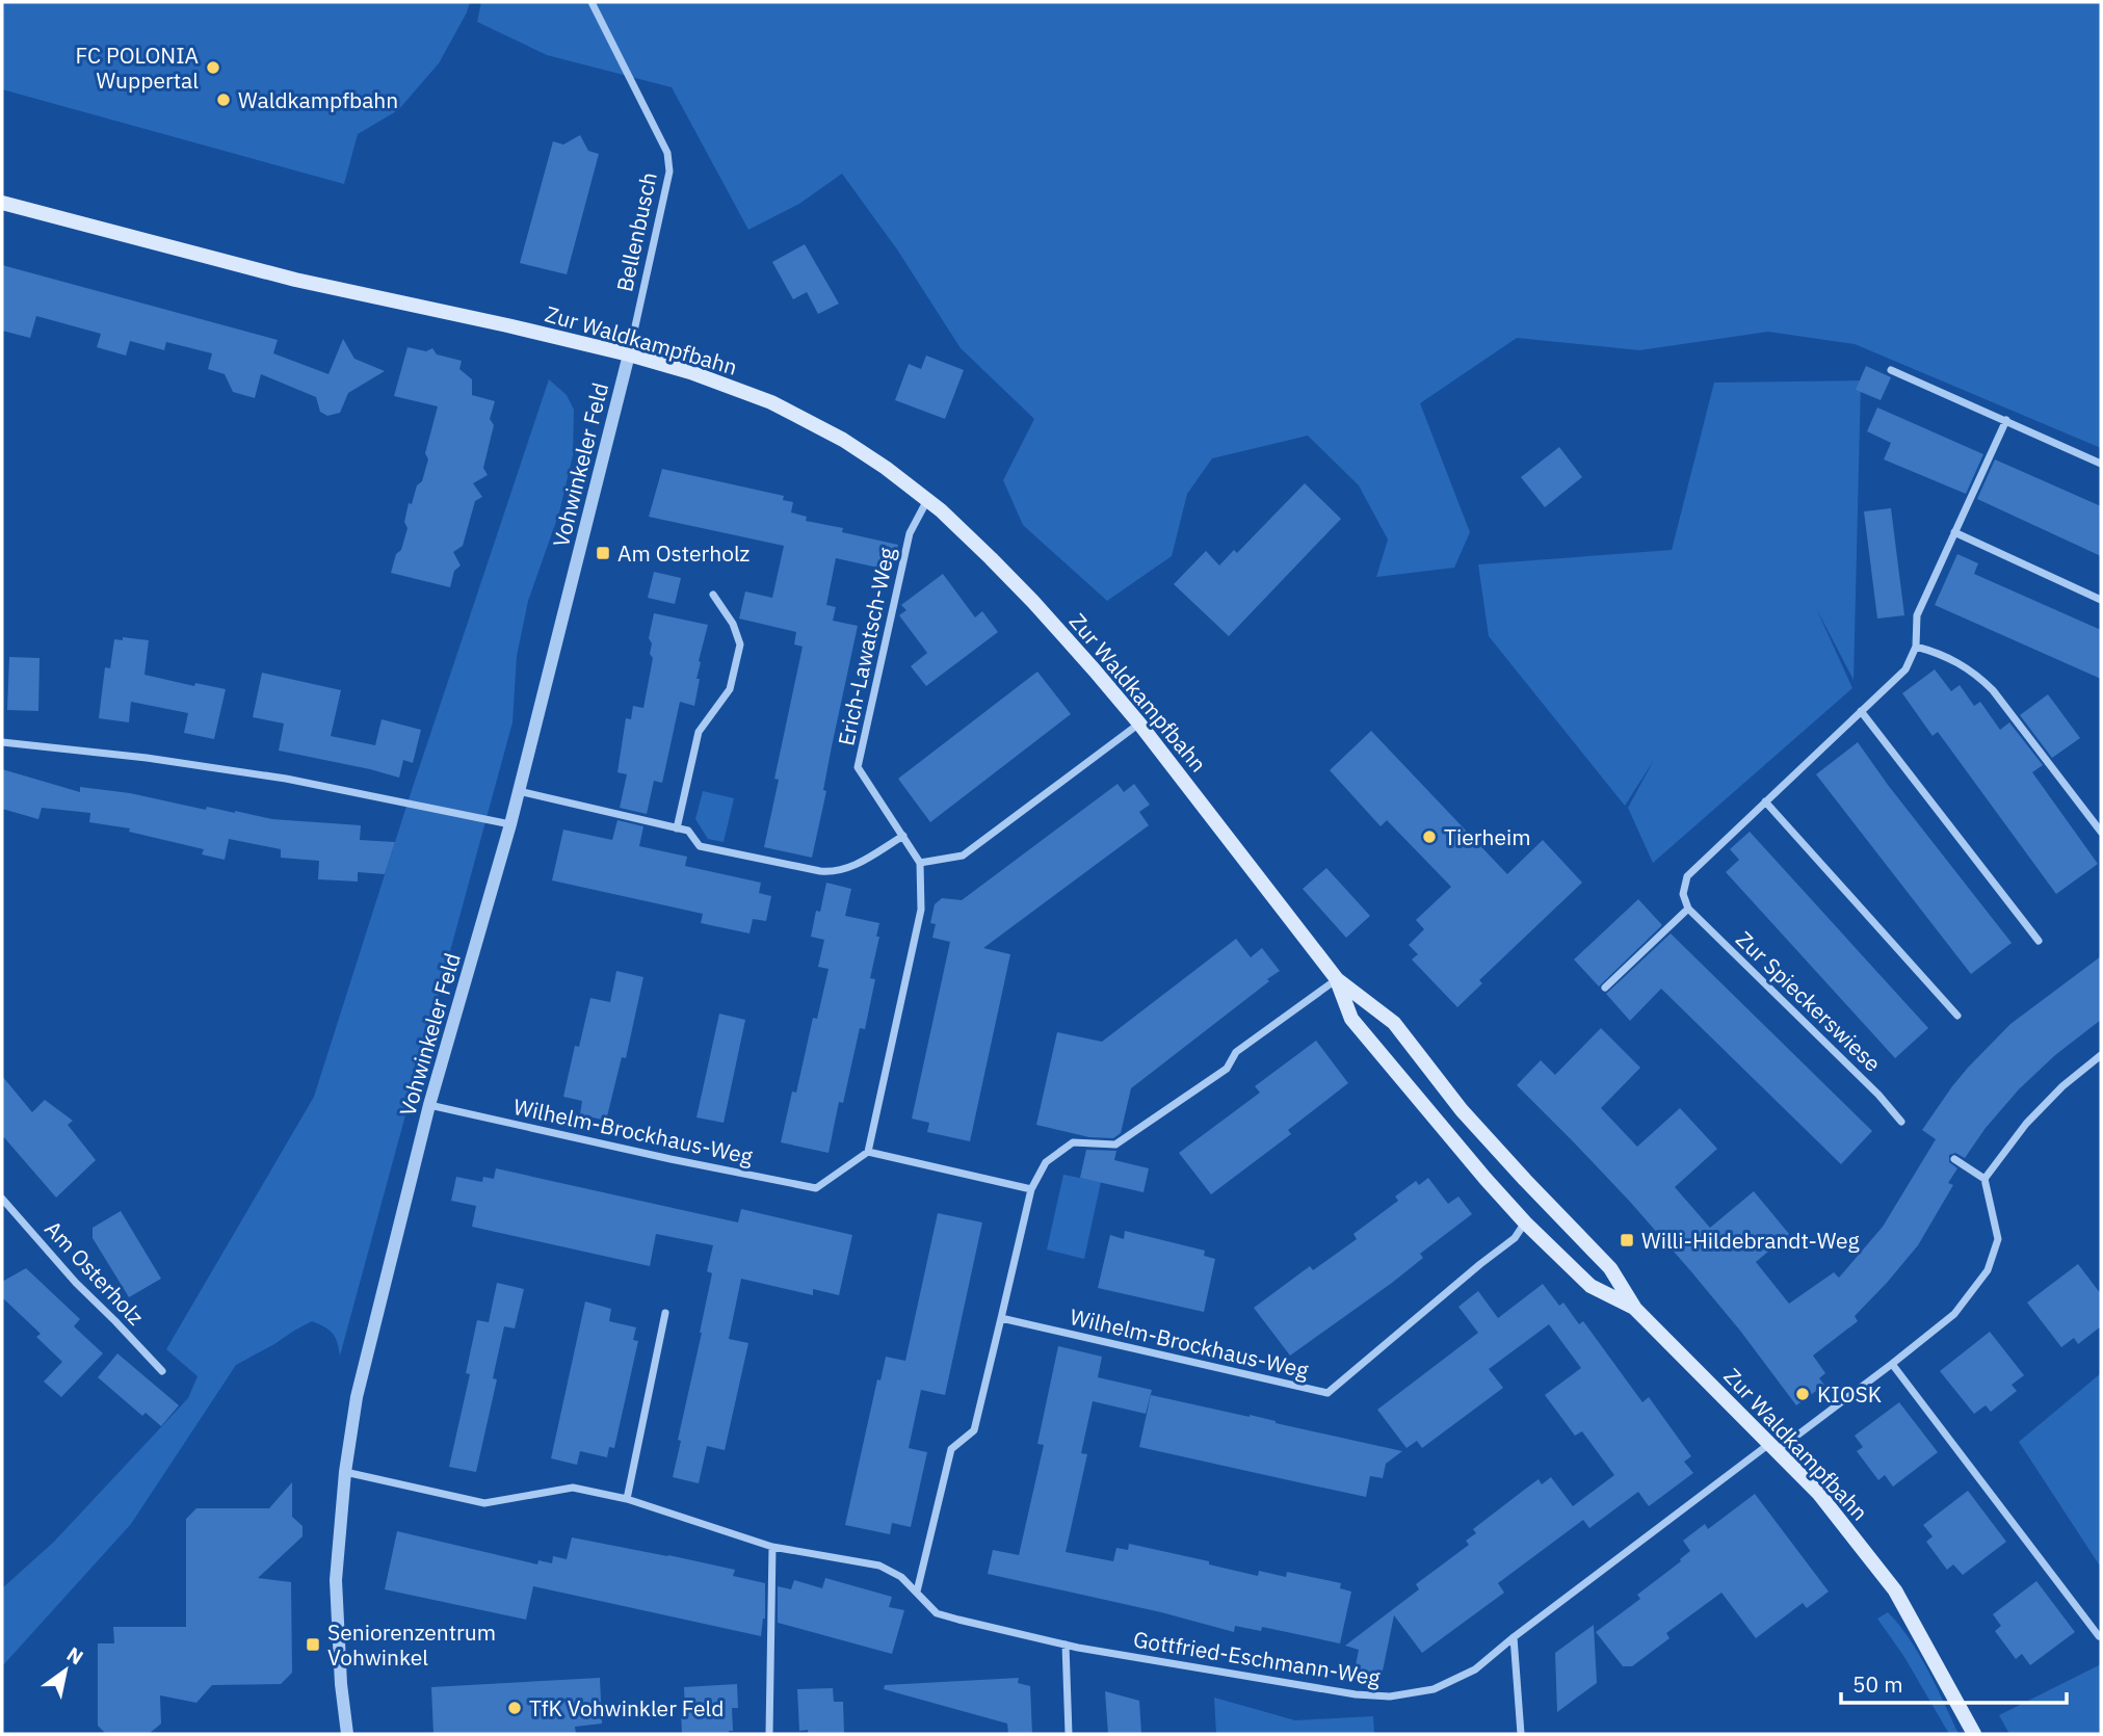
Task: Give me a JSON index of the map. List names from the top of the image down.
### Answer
{
  "streets": {
    "main road": ["Zur Waldkampfbahn"],
    "street": [
      "Bellenbusch",
      "Vohwinkeler Feld",
      "Erich-Lawatsch-Weg",
      "Zur Spieckerswiese",
      "Wilhelm-Brockhaus-Weg",
      "Am Osterholz",
      "Gottfried-Eschmann-Weg"
    ]
  },
  "crossings": [
    ["Bellenbusch", "Zur Waldkampfbahn"],
    ["Bellenbusch", "Vohwinkeler Feld"],
    ["Zur Waldkampfbahn", "Vohwinkeler Feld"],
    ["Zur Waldkampfbahn", "Erich-Lawatsch-Weg"],
    ["Zur Waldkampfbahn", "Wilhelm-Brockhaus-Weg"],
    ["Zur Waldkampfbahn", "Gottfried-Eschmann-Weg"],
    ["Vohwinkeler Feld", "Wilhelm-Brockhaus-Weg"],
    ["Vohwinkeler Feld", "Gottfried-Eschmann-Weg"]
  ],
  "places": {
    "other": [
      "FC POLONIA Wuppertal",
      "Waldkampfbahn",
      "Tierheim",
      "KIOSK",
      "TfK Vohwinkler Feld"
    ],
    "transit": ["Am Osterholz", "Willi-Hildebrandt-Weg", "Seniorenzentrum Vohwinkel"]
  },
  "scale_bar": "50 m",
  "north": "top right"
}
